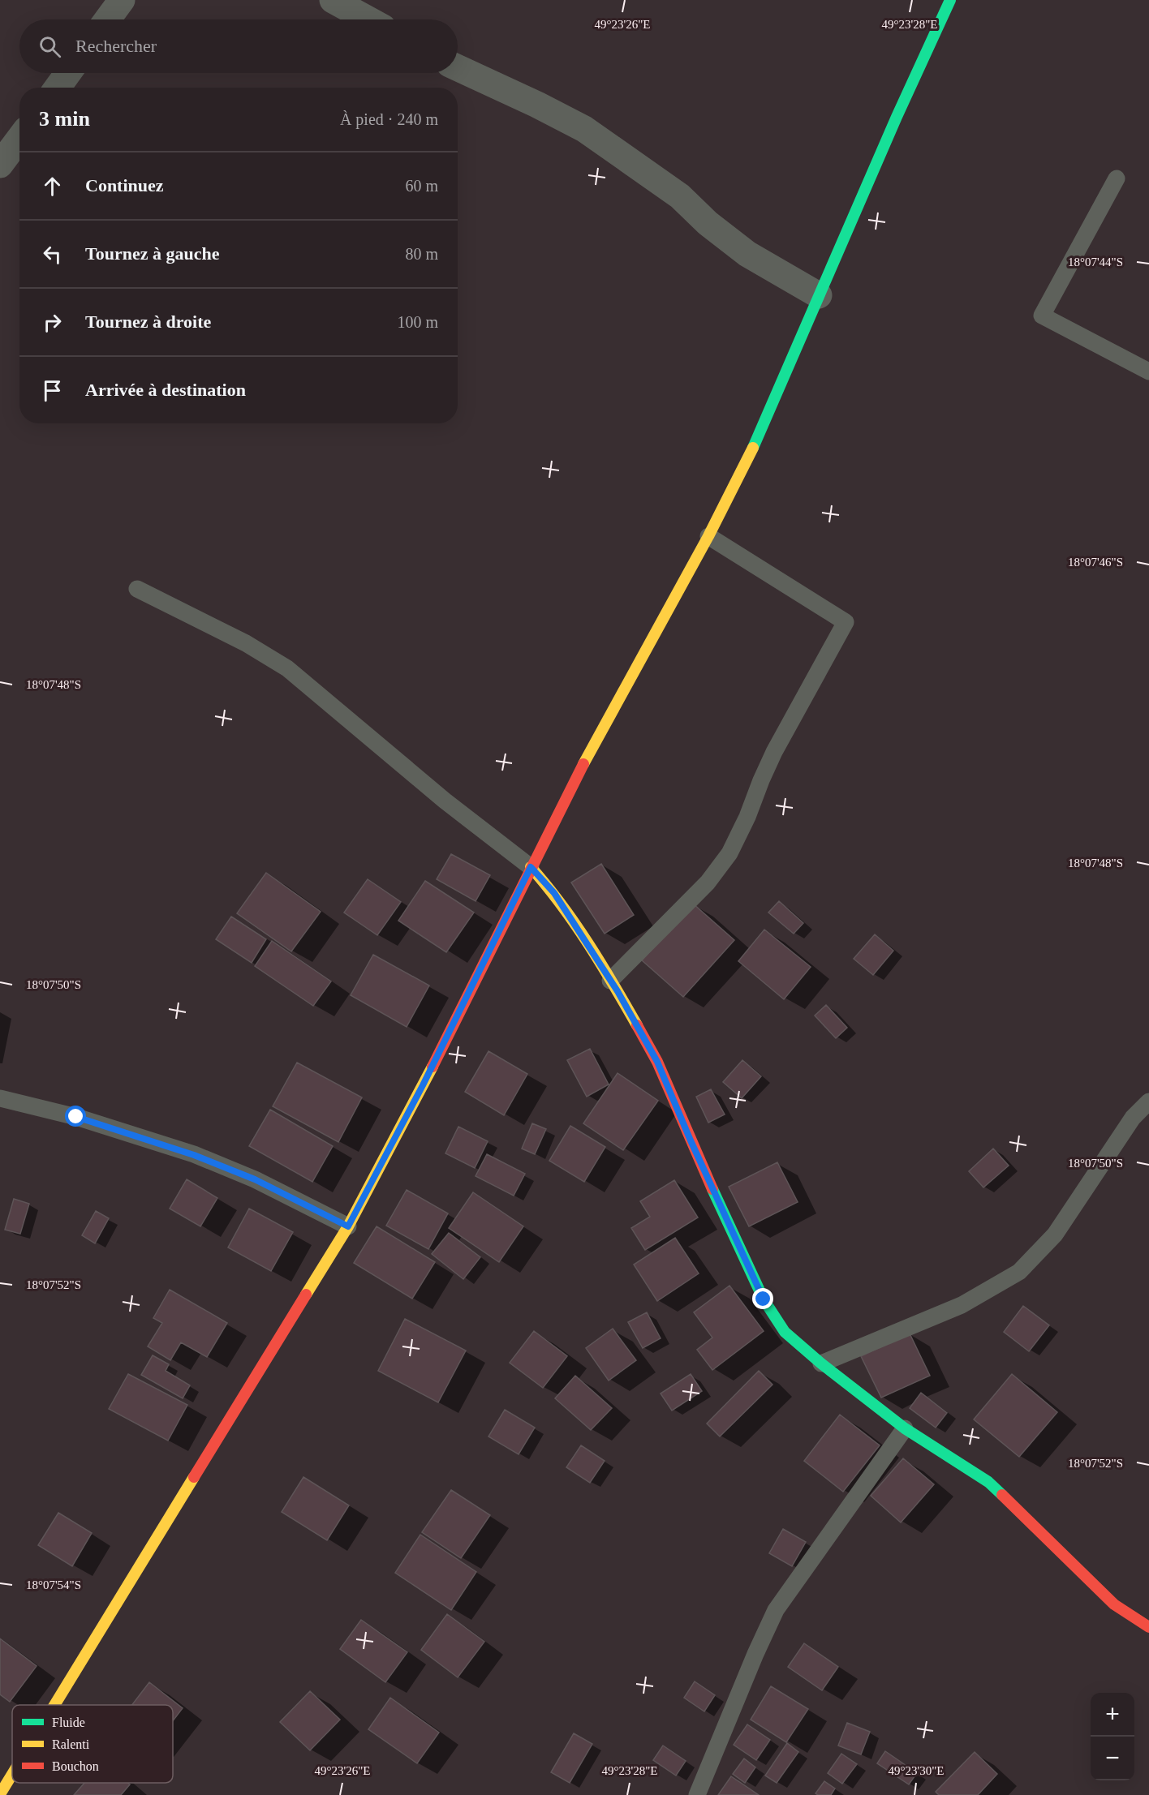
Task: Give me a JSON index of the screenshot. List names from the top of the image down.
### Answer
{
  "legend": ["Fluide", "Ralenti", "Bouchon"],
  "page": {
    "search": "Rechercher",
    "heading": ["3 min", "À pied · 240 m"],
    "list": [
      ["Continuez", "60 m"],
      ["Tournez à gauche", "80 m"],
      ["Tournez à droite", "100 m"],
      "Arrivée à destination"
    ],
    "map_buttons": ["+", "−"]
  },
  "coordinates": [
    "49°23'26\"E",
    "49°23'28\"E",
    "18°07'44\"S",
    "18°07'46\"S",
    "18°07'48\"S",
    "18°07'50\"S",
    "18°07'52\"S",
    "18°07'54\"S",
    "49°23'30\"E"
  ]
}
